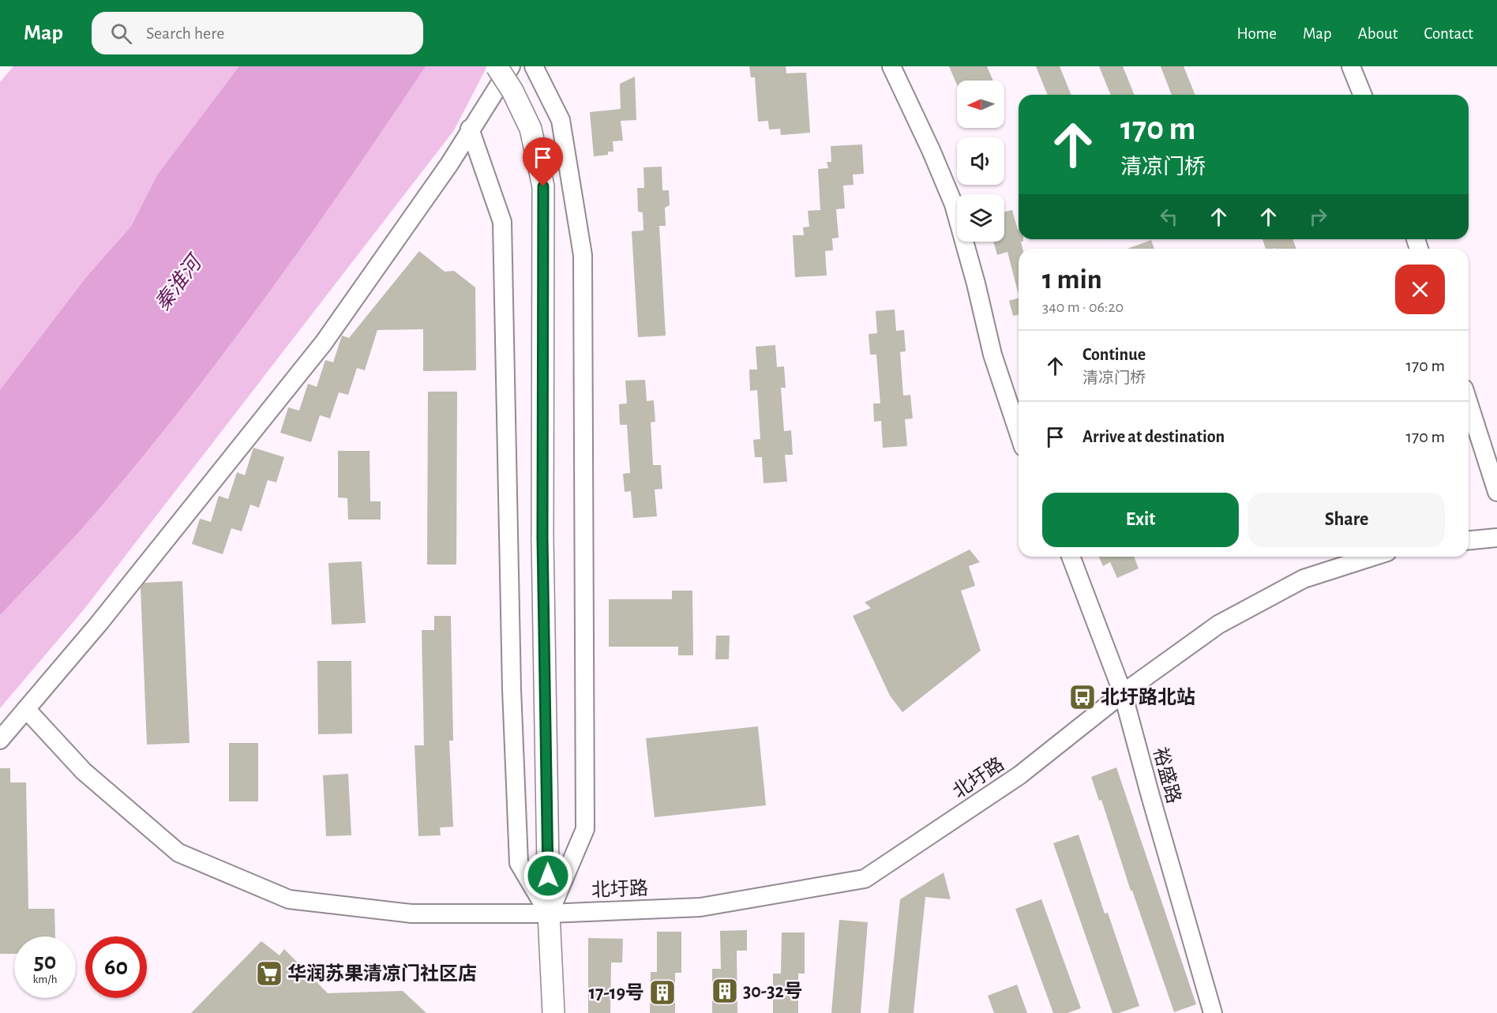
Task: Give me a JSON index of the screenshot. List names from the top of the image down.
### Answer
{
  "streets": {
    "street": ["裕盛路", "北圩路"]
  },
  "crossings": [
    ["裕盛路", "北圩路"]
  ],
  "water": ["秦淮河"],
  "places": {
    "bus stop": ["北圩路北站"],
    "supermarket": ["华润苏果清凉门社区店"],
    "building": ["30-32号", "17-19号"]
  },
  "north": "left",
  "page": {
    "header": "Map",
    "search": "Search here",
    "nav": [
      "Home",
      "Map",
      "About",
      "Contact"
    ],
    "turn": ["170 m", "清凉门桥"],
    "heading": ["1 min", "340 m · 06:20"],
    "list": [
      {
        "name": "Continue",
        "note": "清凉门桥",
        "value": "170 m"
      },
      {
        "name": "Arrive at destination",
        "value": "170 m"
      }
    ],
    "buttons": ["Exit", "Share"],
    "speed": "50 km/h",
    "limit": "60"
  }
}
